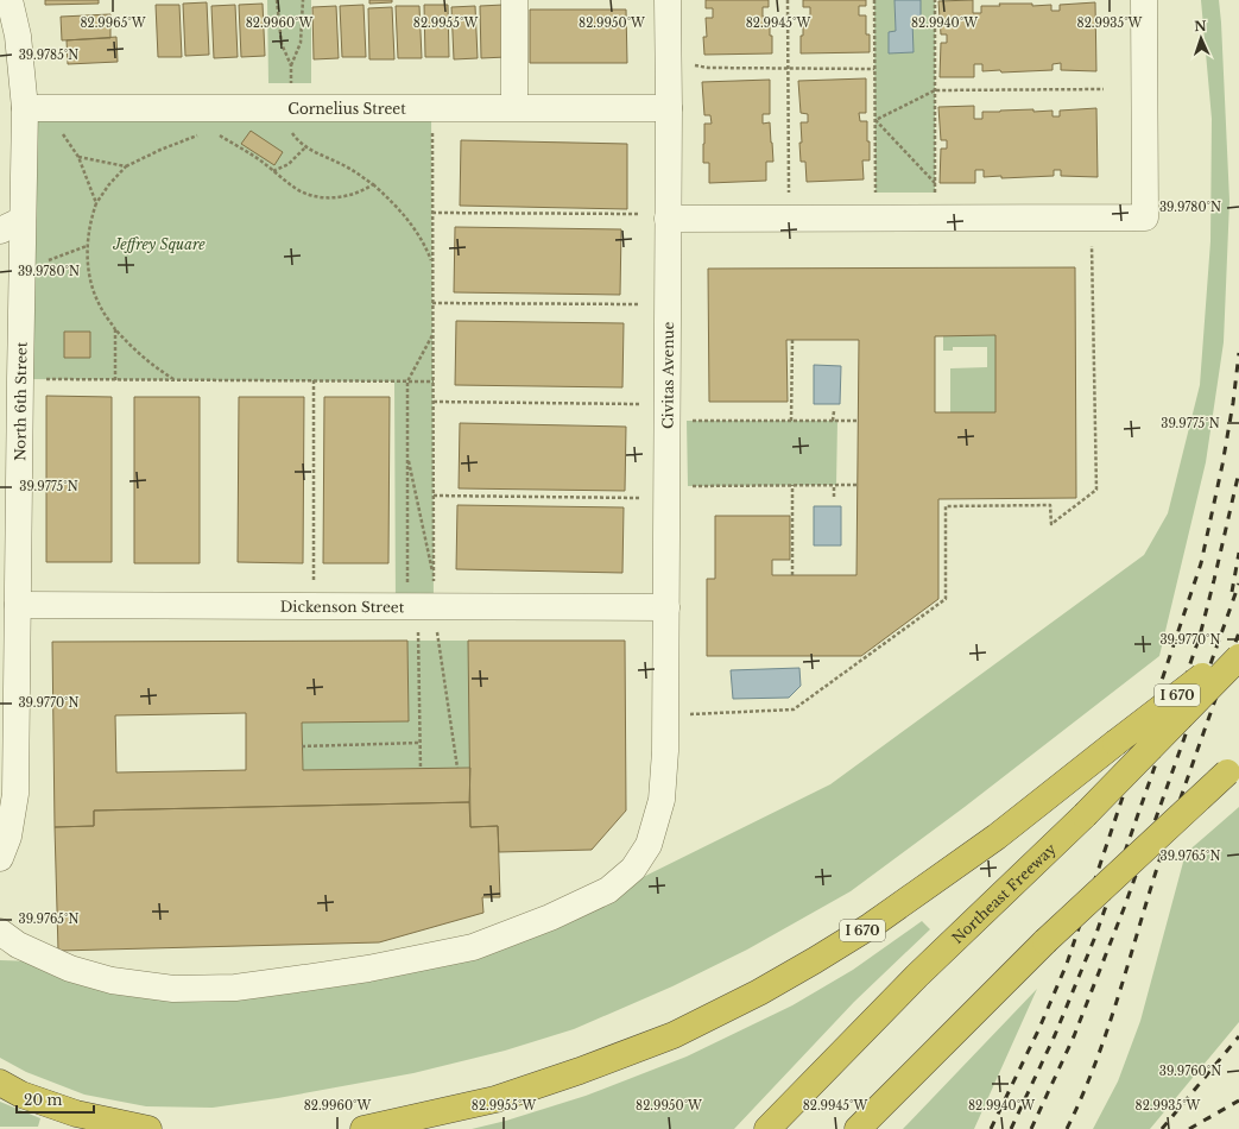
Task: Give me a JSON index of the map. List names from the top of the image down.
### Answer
{
  "streets": {
    "highway": ["I 670", "Northeast Freeway"],
    "street": [
      "Cornelius Street",
      "Civitas Avenue",
      "North 6th Street",
      "Dickenson Street"
    ]
  },
  "crossings": [
    ["Cornelius Street", "Civitas Avenue"],
    ["Cornelius Street", "North 6th Street"],
    ["Civitas Avenue", "Dickenson Street"],
    ["North 6th Street", "Dickenson Street"]
  ],
  "parks": ["Jeffrey Square"],
  "scale_bar": "20 m",
  "north": "top",
  "coordinates": [
    "82.9965°W",
    "82.9960°W",
    "82.9955°W",
    "82.9950°W",
    "82.9945°W",
    "82.9940°W",
    "82.9935°W",
    "39.9785°N",
    "39.9780°N",
    "39.9775°N",
    "39.9770°N",
    "39.9765°N",
    "39.9760°N"
  ]
}
